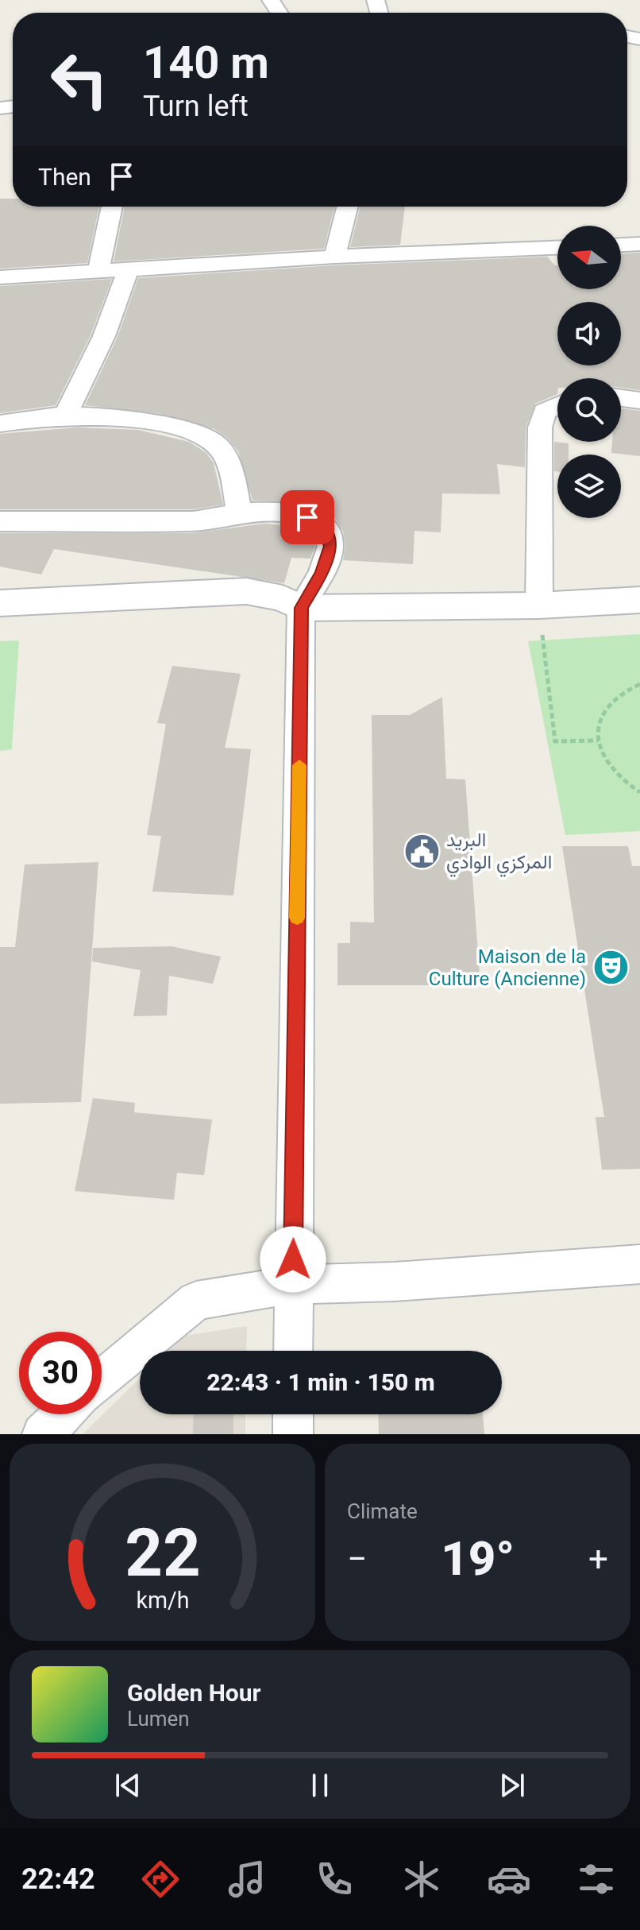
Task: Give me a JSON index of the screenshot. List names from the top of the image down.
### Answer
{
  "places": {
    "public building": ["البريد المركزي الوادي"],
    "theatre": ["Maison de la Culture (Ancienne)"]
  },
  "north": "left",
  "page": {
    "turn": ["140 m", "Turn left"],
    "then": "Then",
    "limit": "30",
    "trip": "22:43 · 1 min · 150 m",
    "tile": "Climate",
    "heat": ["−", "19°", "+"],
    "song": ["Golden Hour", "Lumen"],
    "tabs": "22:42",
    "gauge": ["22", "km/h"]
  }
}
